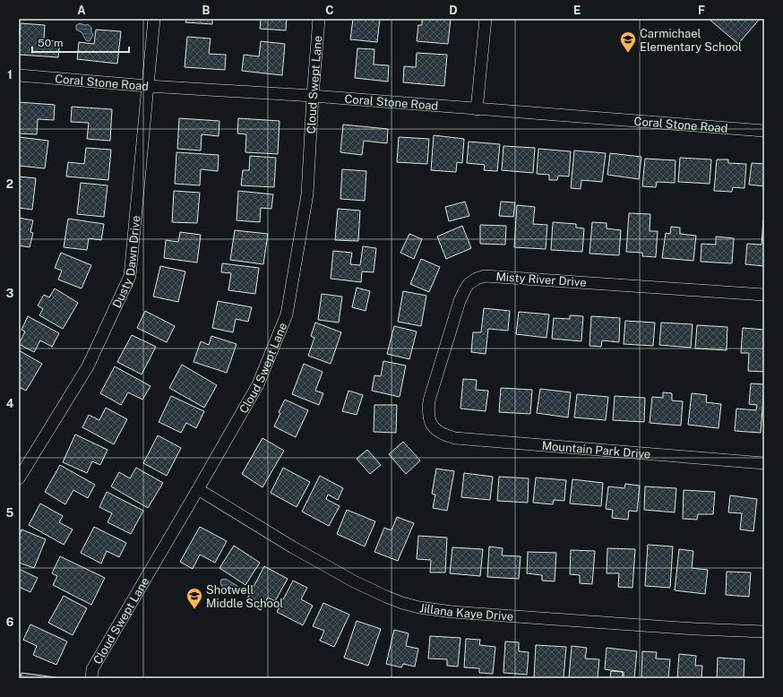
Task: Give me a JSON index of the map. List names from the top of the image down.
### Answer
{
  "streets": {
    "street": [
      "Coral Stone Road",
      "Cloud Swept Lane",
      "Dusty Dawn Drive",
      "Misty River Drive",
      "Mountain Park Drive",
      "Jillana Kaye Drive"
    ]
  },
  "crossings": [
    ["Coral Stone Road", "Cloud Swept Lane"],
    ["Coral Stone Road", "Dusty Dawn Drive"],
    ["Cloud Swept Lane", "Jillana Kaye Drive"],
    ["Misty River Drive", "Mountain Park Drive"]
  ],
  "places": {
    "school or university": ["Carmichael Elementary School", "Shotwell Middle School"]
  },
  "scale_bar": "50 m",
  "grid": {
    "columns": [
      "A",
      "B",
      "C",
      "D",
      "E",
      "F"
    ],
    "rows": [
      "1",
      "2",
      "3",
      "4",
      "5",
      "6"
    ]
  }
}
